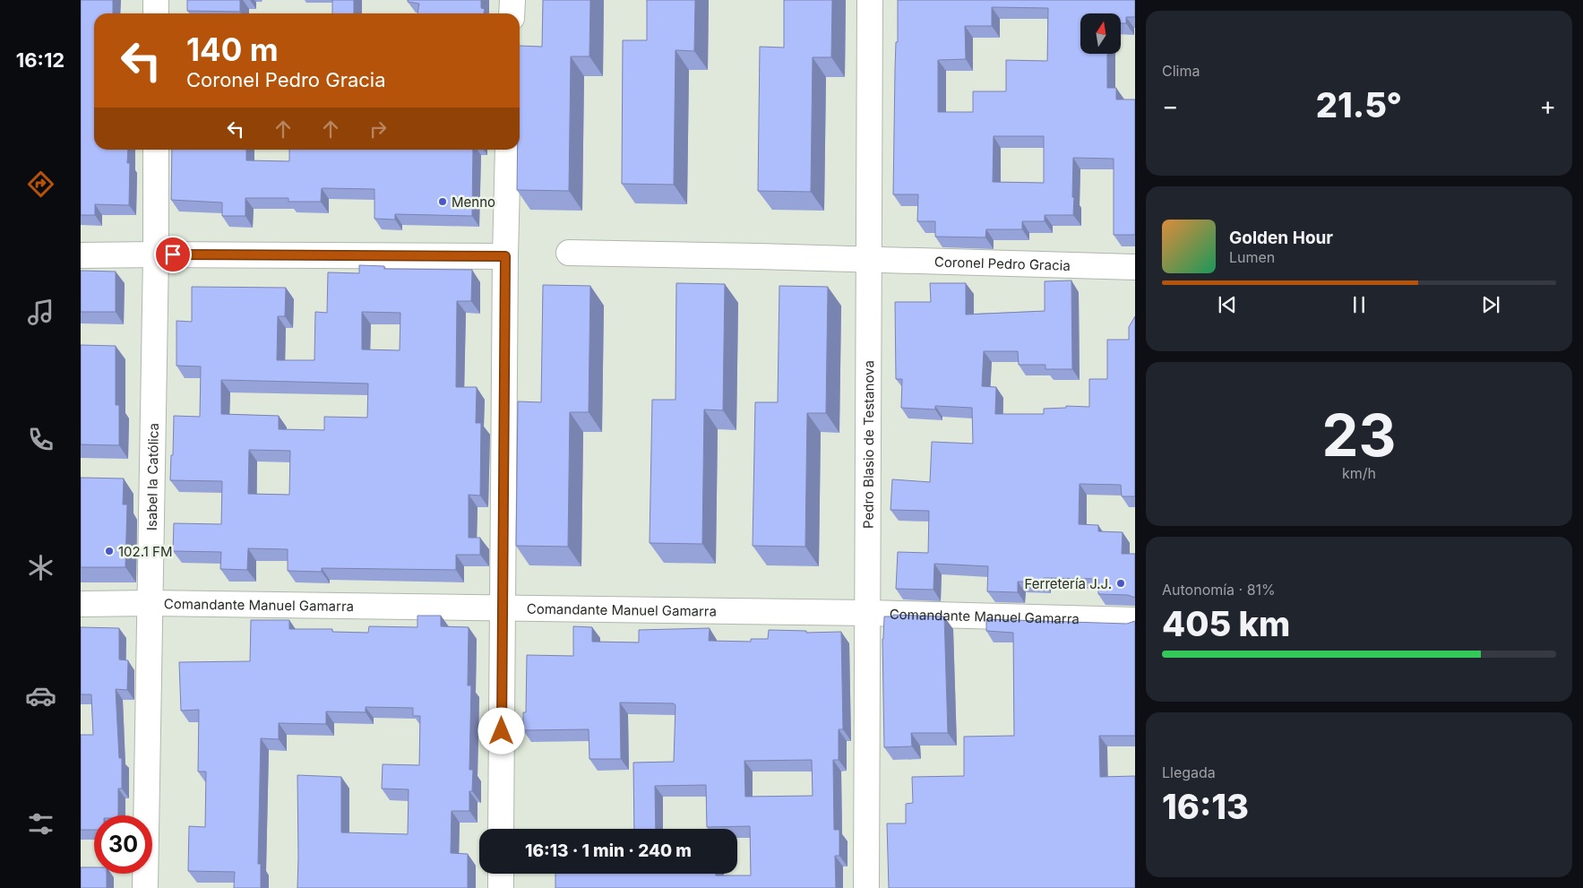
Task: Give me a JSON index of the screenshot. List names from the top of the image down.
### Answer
{
  "streets": {
    "street": [
      "Coronel Pedro Gracia",
      "Pedro Blasio de Testanova",
      "Isabel la Católica",
      "Comandante Manuel Gamarra"
    ]
  },
  "crossings": [
    ["Coronel Pedro Gracia", "Pedro Blasio de Testanova"],
    ["Pedro Blasio de Testanova", "Comandante Manuel Gamarra"],
    ["Isabel la Católica", "Comandante Manuel Gamarra"]
  ],
  "places": ["Menno", "102.1 FM", "Ferretería J.J."],
  "north": "top",
  "page": {
    "tabs": "16:12",
    "tile": [
      "Clima",
      ["23", "km/h"],
      ["Autonomía · 81%", "405 km"],
      ["Llegada", "16:13"]
    ],
    "turn": ["140 m", "Coronel Pedro Gracia"],
    "heat": ["−", "21.5°", "+"],
    "song": ["Golden Hour", "Lumen"],
    "limit": "30",
    "trip": "16:13 · 1 min · 240 m"
  }
}
